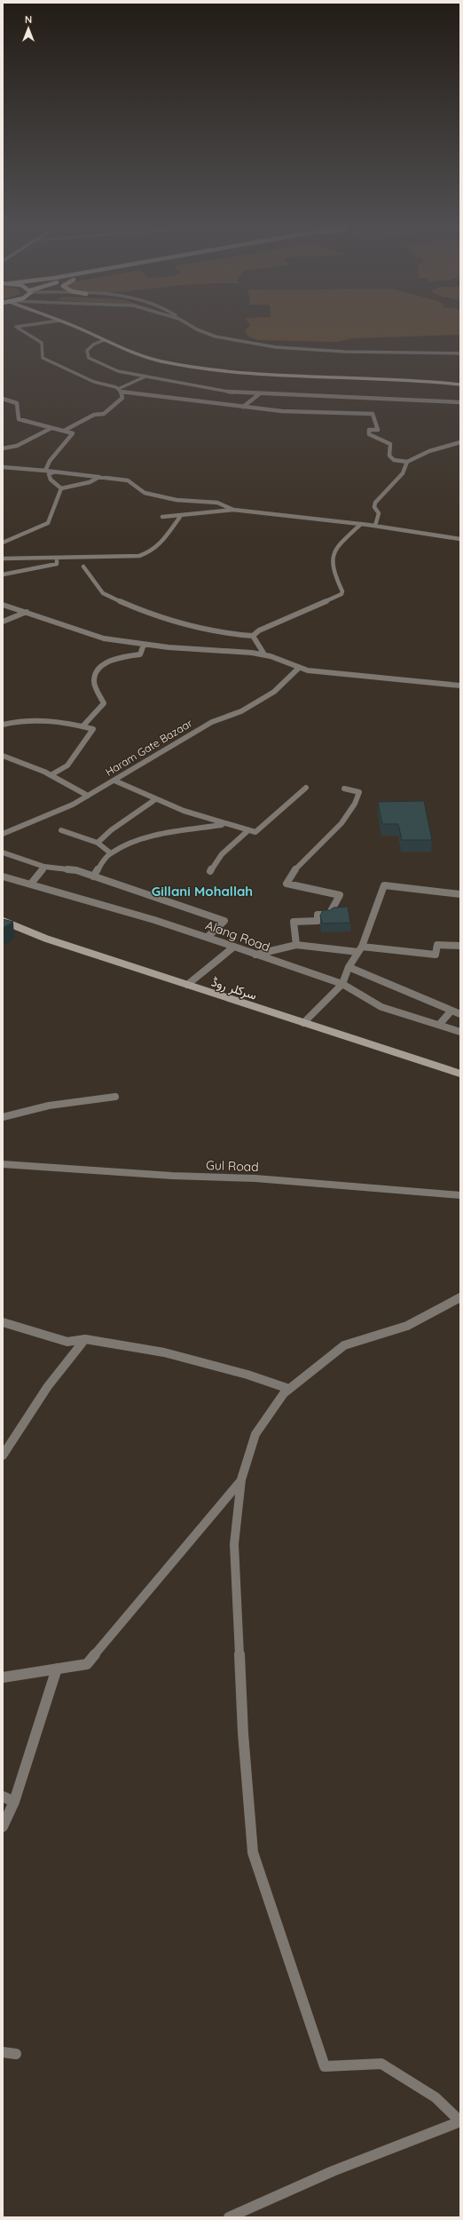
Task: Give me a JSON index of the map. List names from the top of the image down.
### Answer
{
  "streets": {
    "main road": ["سرکلر روڈ"],
    "street": ["Haram Gate Bazaar", "Alang Road", "Gul Road"]
  },
  "districts": ["Gillani Mohallah"],
  "north": "top"
}
